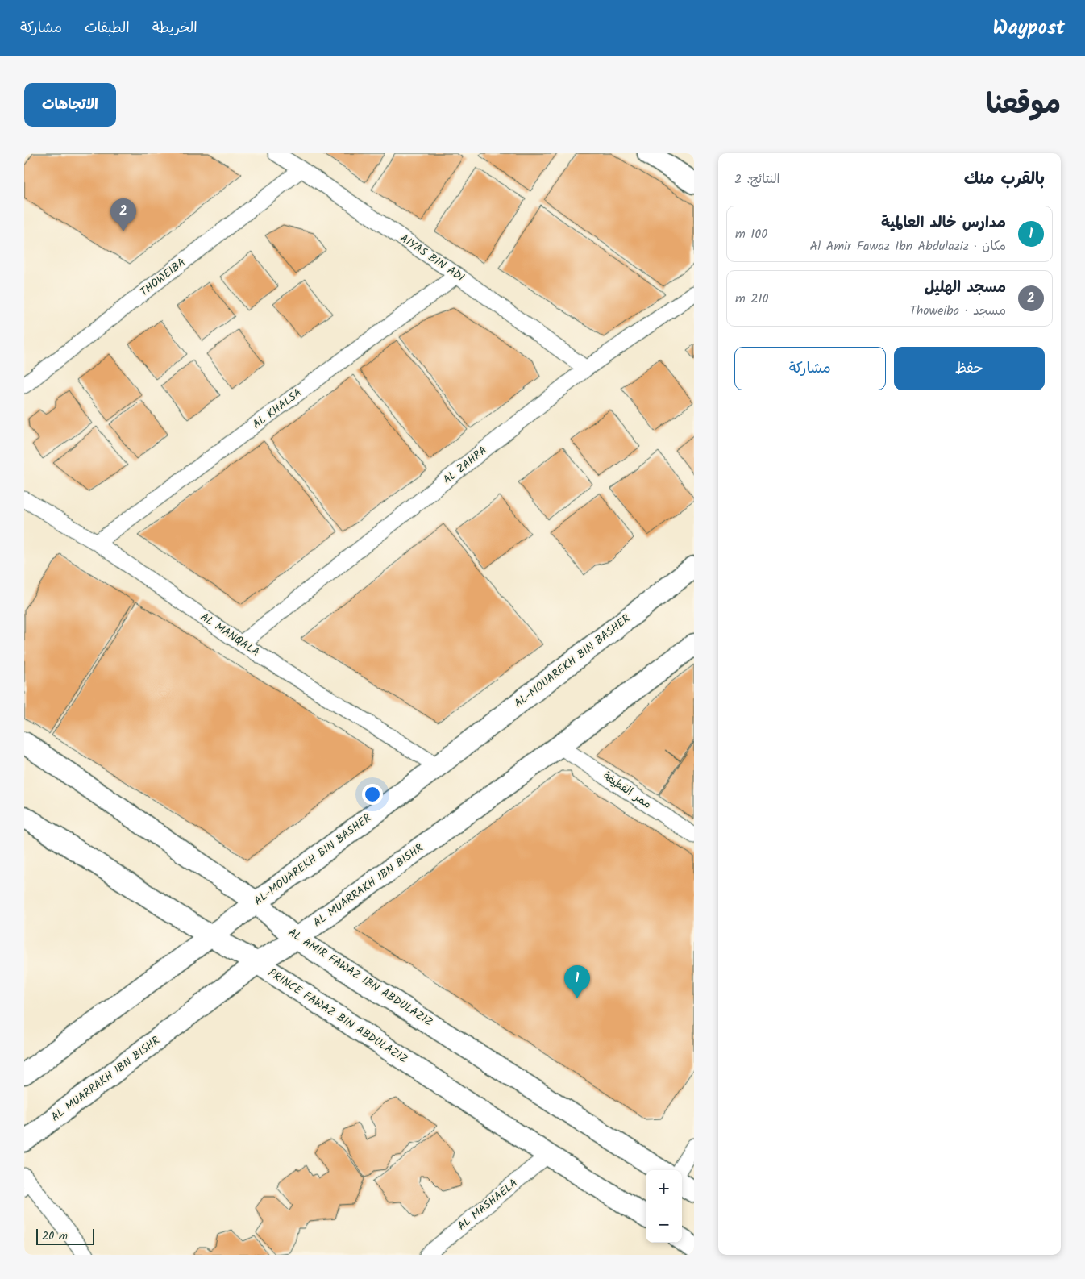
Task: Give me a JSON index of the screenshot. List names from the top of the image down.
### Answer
{
  "streets": {
    "street": [
      "AIYAS BIN ADI",
      "THOWEIBA",
      "AL KHALSA",
      "AL ZAHRA",
      "AL MANQALA",
      "AL-MOUAREKH BIN BASHER",
      "ممر القطيفة",
      "AL MUARRAKH IBN BISHR",
      "AL AMIR FAWAZ IBN ABDULAZIZ",
      "PRINCE FAWAZ BIN ABDULAZIZ",
      "AL MASHAELA"
    ]
  },
  "crossings": [
    ["AIYAS BIN ADI", "THOWEIBA"],
    ["AIYAS BIN ADI", "AL KHALSA"],
    ["AIYAS BIN ADI", "AL ZAHRA"],
    ["AL KHALSA", "AL MANQALA"],
    ["AL ZAHRA", "AL MANQALA"],
    ["AL MANQALA", "AL-MOUAREKH BIN BASHER"],
    ["AL-MOUAREKH BIN BASHER", "AL AMIR FAWAZ IBN ABDULAZIZ"],
    ["AL-MOUAREKH BIN BASHER", "PRINCE FAWAZ BIN ABDULAZIZ"],
    ["ممر القطيفة", "AL MUARRAKH IBN BISHR"],
    ["AL MUARRAKH IBN BISHR", "AL AMIR FAWAZ IBN ABDULAZIZ"],
    ["AL MUARRAKH IBN BISHR", "PRINCE FAWAZ BIN ABDULAZIZ"],
    ["PRINCE FAWAZ BIN ABDULAZIZ", "AL MASHAELA"]
  ],
  "scale_bar": "20 m",
  "page": {
    "header": "Waypost",
    "nav": ["الخريطة", "الطبقات", "مشاركة"],
    "title": "موقعنا",
    "buttons": [
      "الاتجاهات",
      ["حفظ", "مشاركة"]
    ],
    "heading": ["بالقرب منك", "النتائج: 2"],
    "pins": ["2", "1"],
    "list": [
      {
        "mark": "1",
        "name": "مدارس خالد العالمية",
        "note": "مكان · Al Amir Fawaz Ibn Abdulaziz",
        "value": "100 m"
      },
      {
        "mark": "2",
        "name": "مسجد الهليل",
        "note": "مسجد · Thoweiba",
        "value": "210 m"
      }
    ],
    "map_buttons": ["+", "−"],
    "scale": "20 m"
  }
}
